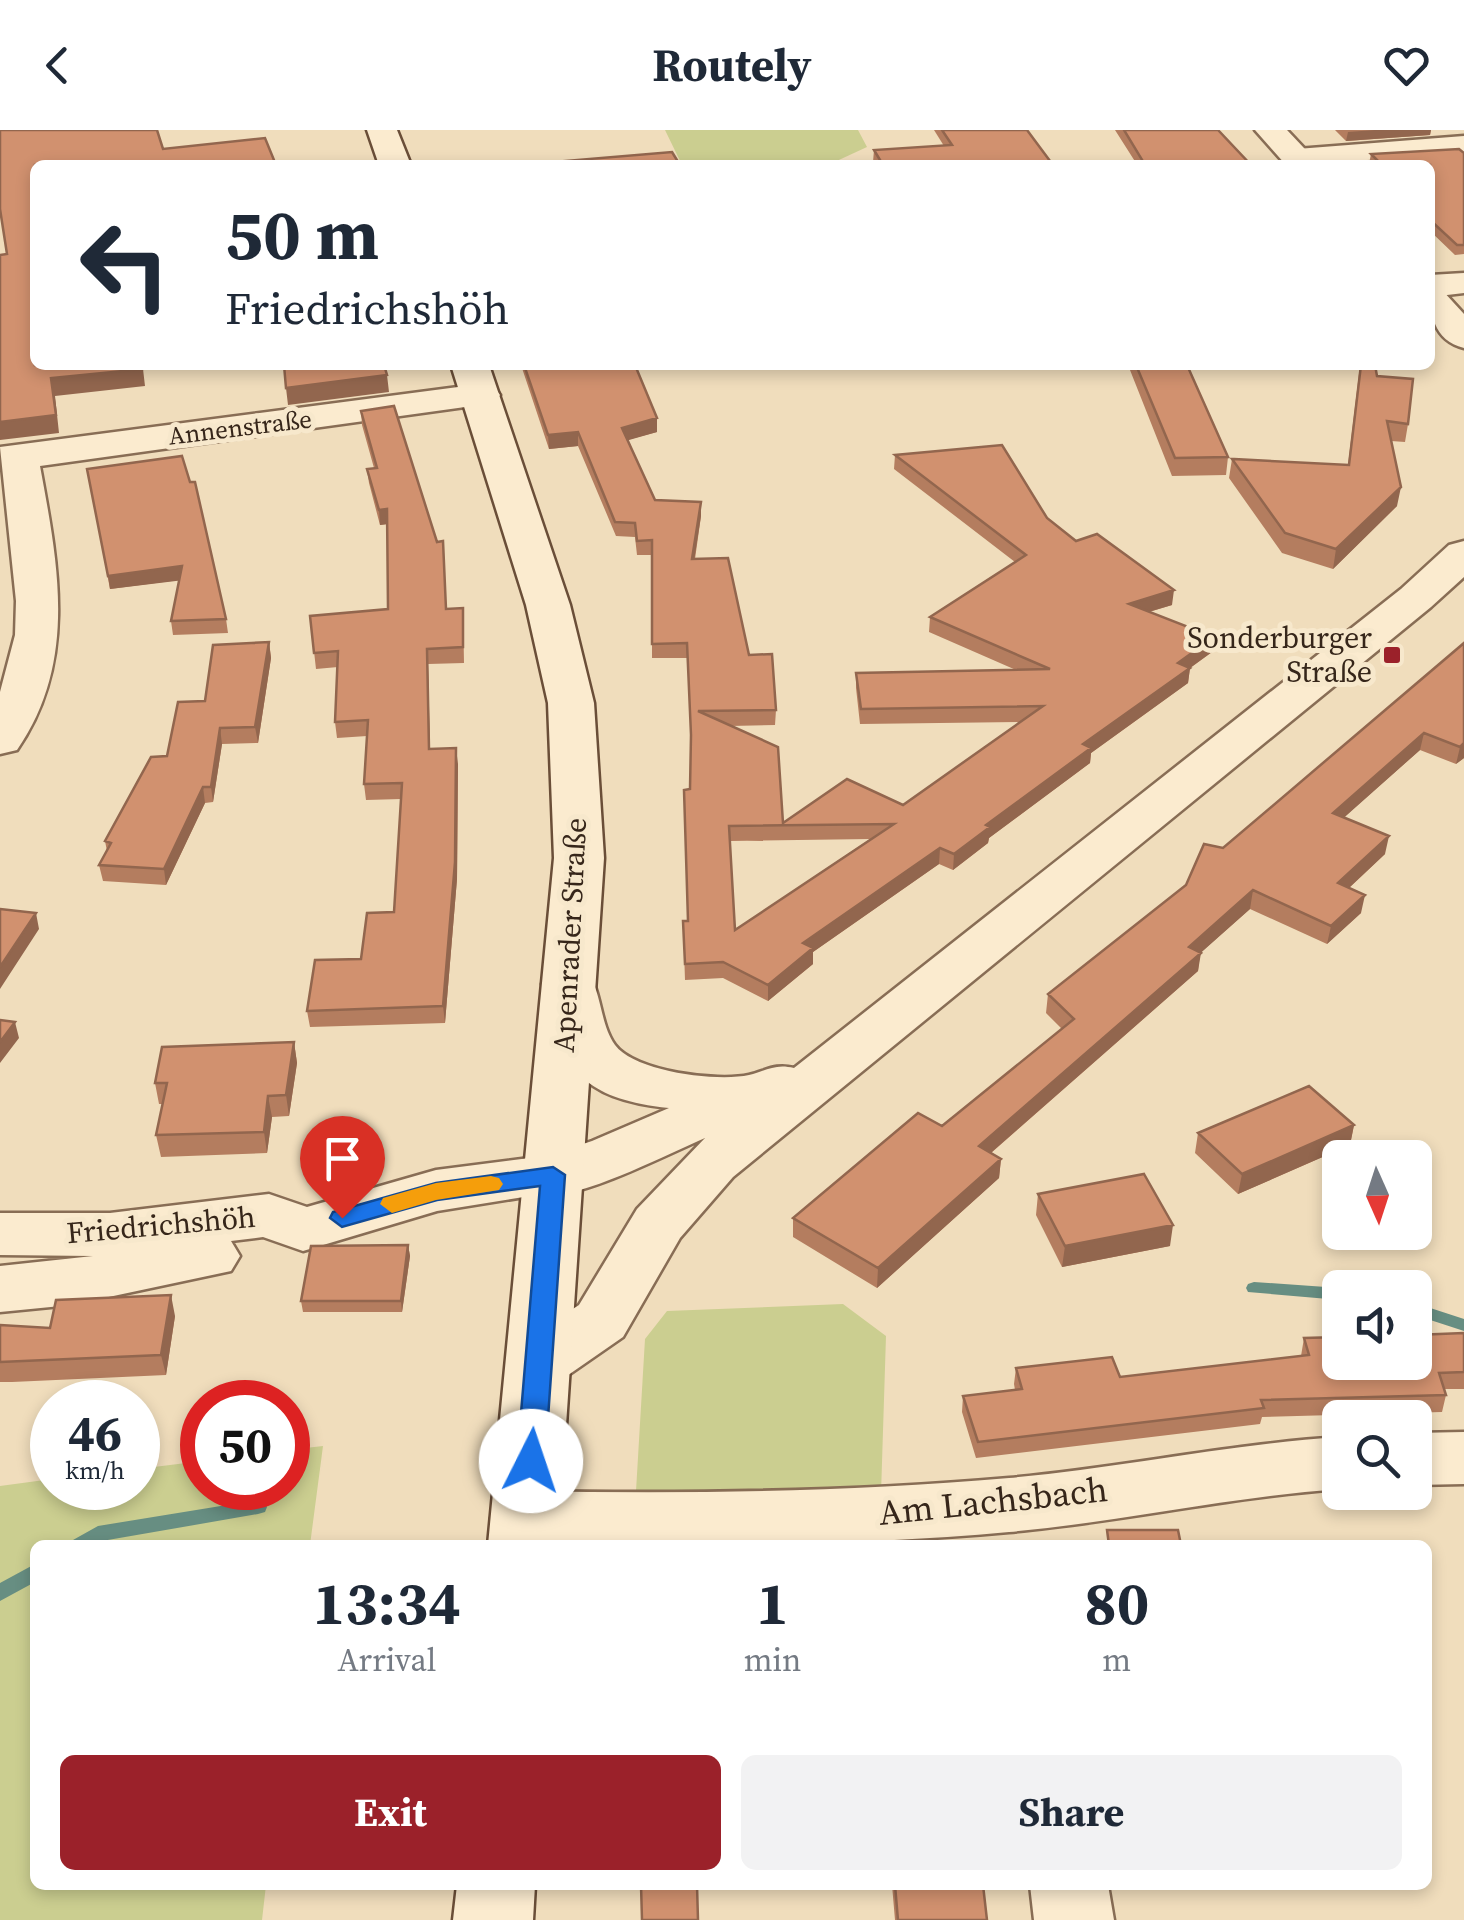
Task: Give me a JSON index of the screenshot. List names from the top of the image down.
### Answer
{
  "streets": {
    "street": [
      "Annenstraße",
      "Apenrader Straße",
      "Friedrichshöh",
      "Am Lachsbach"
    ]
  },
  "crossings": [
    ["Annenstraße", "Apenrader Straße"],
    ["Apenrader Straße", "Am Lachsbach"]
  ],
  "places": {
    "transit": ["Sonderburger Straße"]
  },
  "north": "bottom",
  "page": {
    "header": "Routely",
    "turn": ["50 m", "Friedrichshöh"],
    "speed": "46 km/h",
    "limit": "50",
    "eta": [
      "13:34",
      "Arrival",
      "1",
      "min",
      "80",
      "m"
    ],
    "buttons": ["Exit", "Share"]
  }
}
